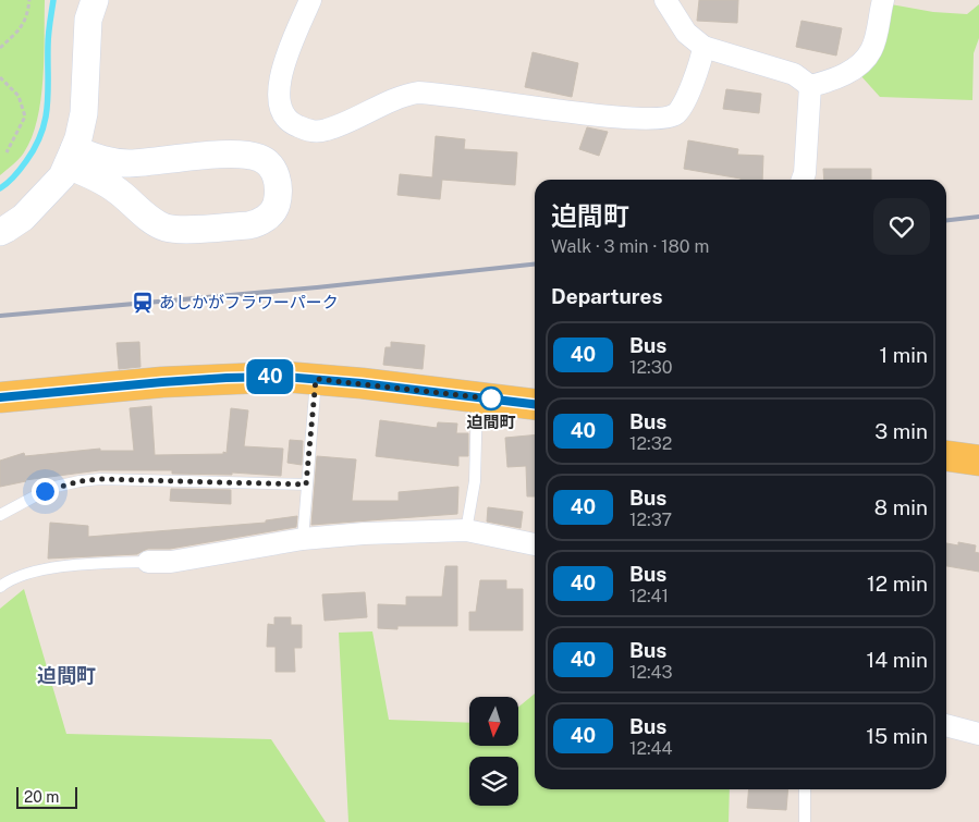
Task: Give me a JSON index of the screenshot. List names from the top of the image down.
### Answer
{
  "districts": ["迫間町"],
  "places": {
    "station": ["あしかがフラワーパーク"],
    "other": ["迫間町"]
  },
  "lines": ["bus line 40"],
  "scale_bar": "20 m",
  "north": "bottom",
  "page": {
    "on_map": "40",
    "heading": [
      ["迫間町", "Walk · 3 min · 180 m"],
      "Departures"
    ],
    "list": [
      {
        "mark": "40",
        "name": "Bus",
        "note": "12:30",
        "value": "1 min"
      },
      {
        "mark": "40",
        "name": "Bus",
        "note": "12:32",
        "value": "3 min"
      },
      {
        "mark": "40",
        "name": "Bus",
        "note": "12:37",
        "value": "8 min"
      },
      {
        "mark": "40",
        "name": "Bus",
        "note": "12:41",
        "value": "12 min"
      },
      {
        "mark": "40",
        "name": "Bus",
        "note": "12:43",
        "value": "14 min"
      },
      {
        "mark": "40",
        "name": "Bus",
        "note": "12:44",
        "value": "15 min"
      }
    ],
    "scale": "20 m"
  }
}
